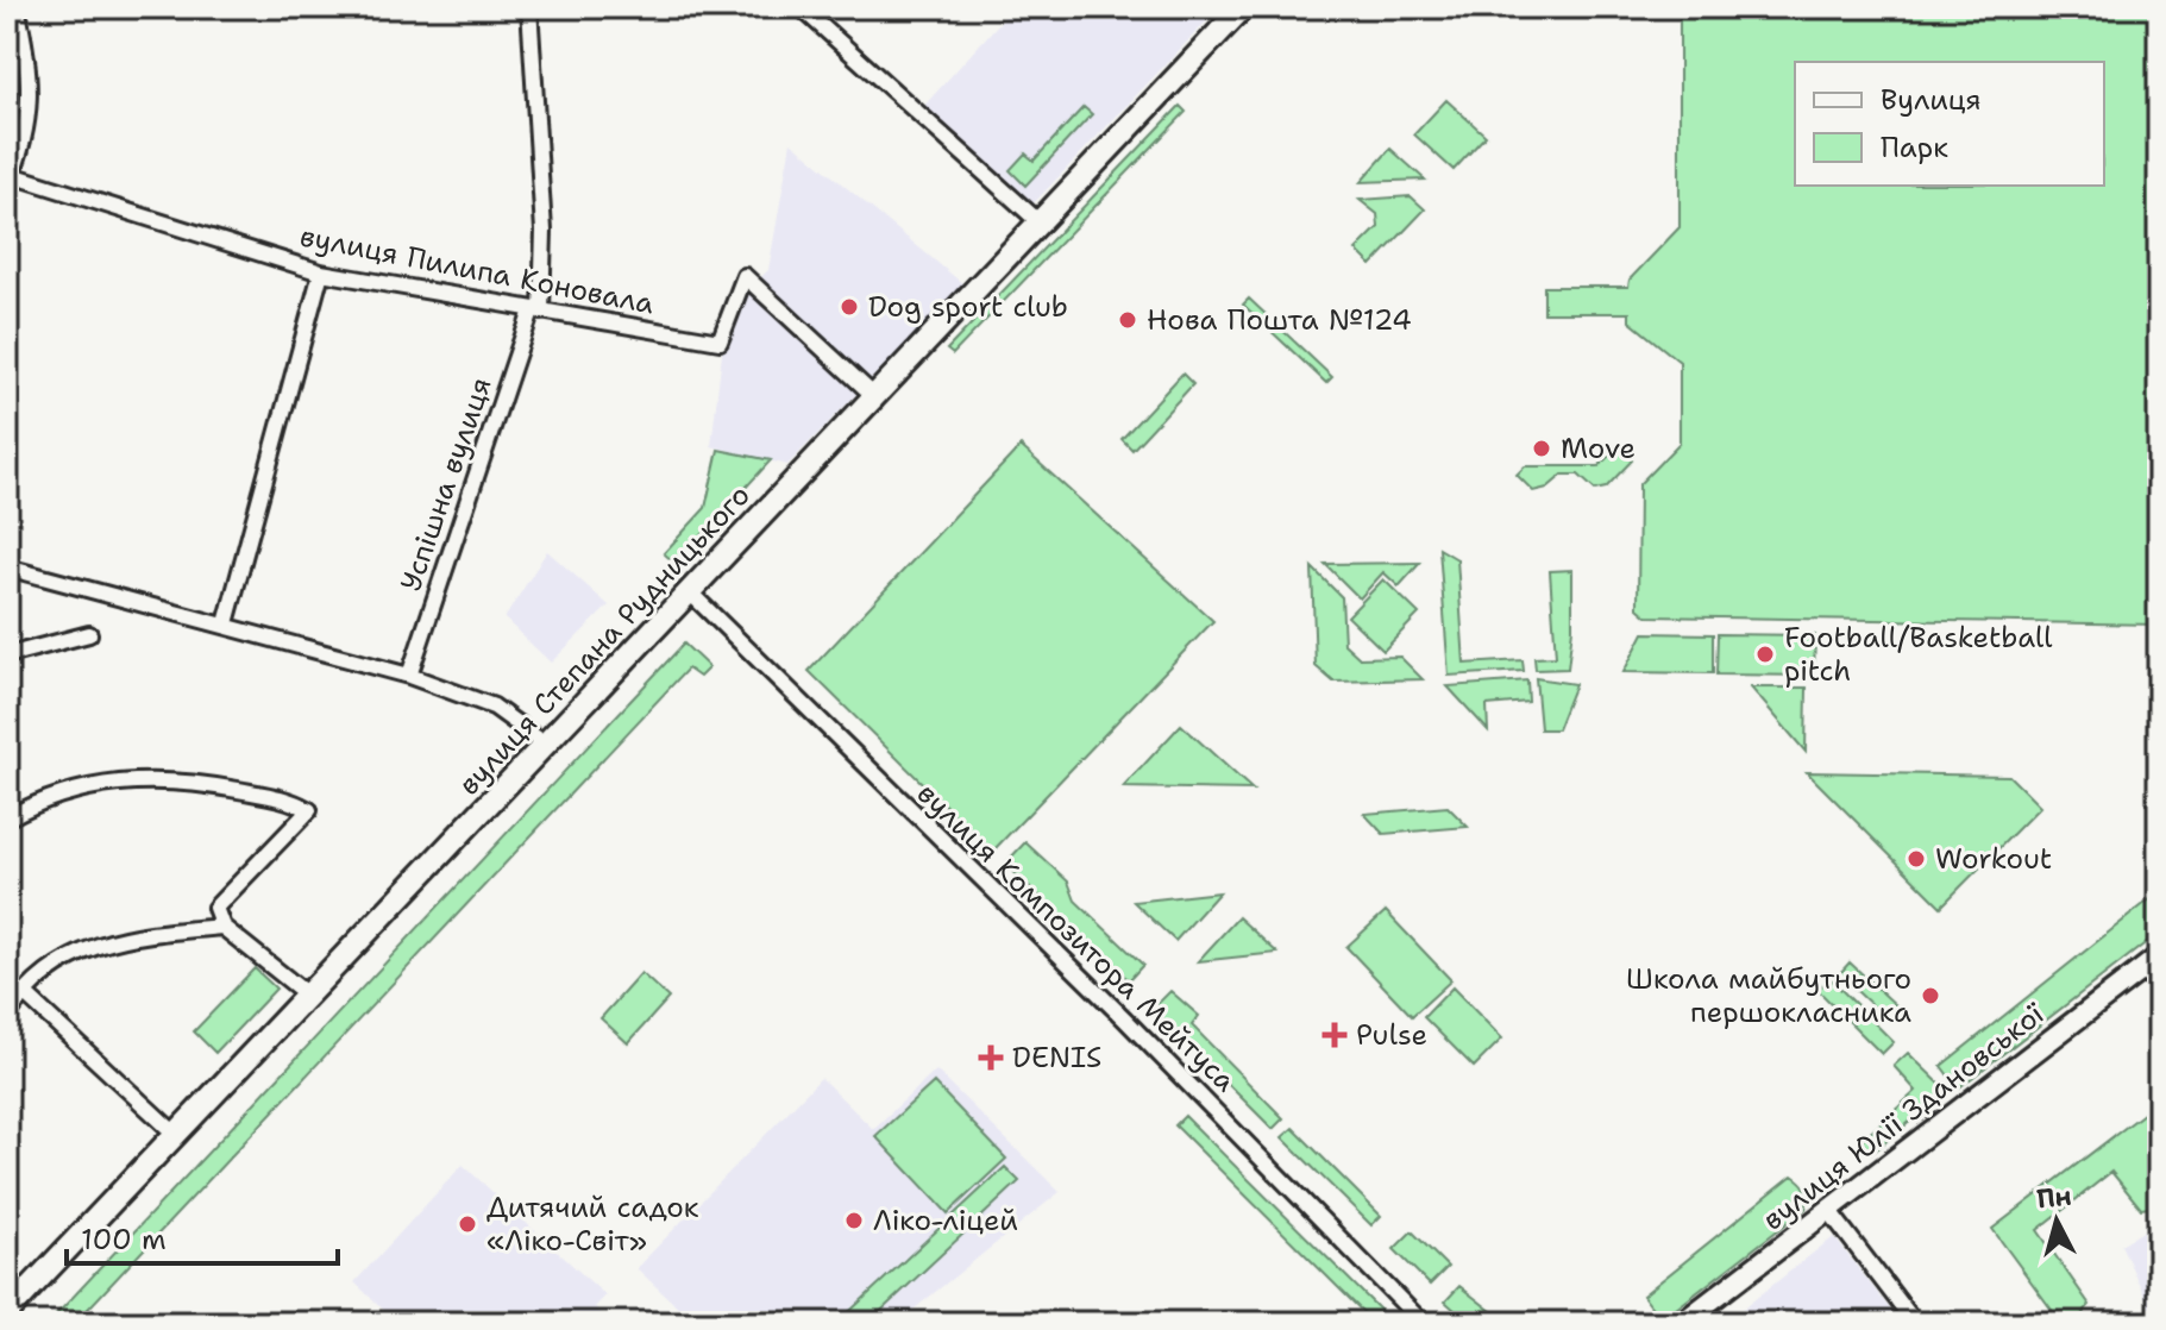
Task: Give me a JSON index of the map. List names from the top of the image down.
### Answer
{
  "streets": {
    "main road": ["вулиця Степана Рудницького"],
    "street": [
      "вулиця Пилипа Коновала",
      "Успішна вулиця",
      "вулиця Композитора Мейтуса",
      "вулиця Юлії Здановської"
    ]
  },
  "crossings": [
    ["вулиця Пилипа Коновала", "Успішна вулиця"],
    ["вулиця Пилипа Коновала", "вулиця Степана Рудницького"],
    ["вулиця Степана Рудницького", "вулиця Композитора Мейтуса"]
  ],
  "places": {
    "other": [
      "Dog sport club",
      "Нова Пошта №124",
      "Move",
      "Football/Basketball pitch",
      "Workout",
      "Школа майбутнього першокласника",
      "Ліко-ліцей",
      "Дитячий садок «Ліко-Світ»"
    ],
    "health": ["Pulse", "DENIS"]
  },
  "legend": ["Вулиця", "Парк"],
  "scale_bar": "100 m",
  "north": "top"
}
